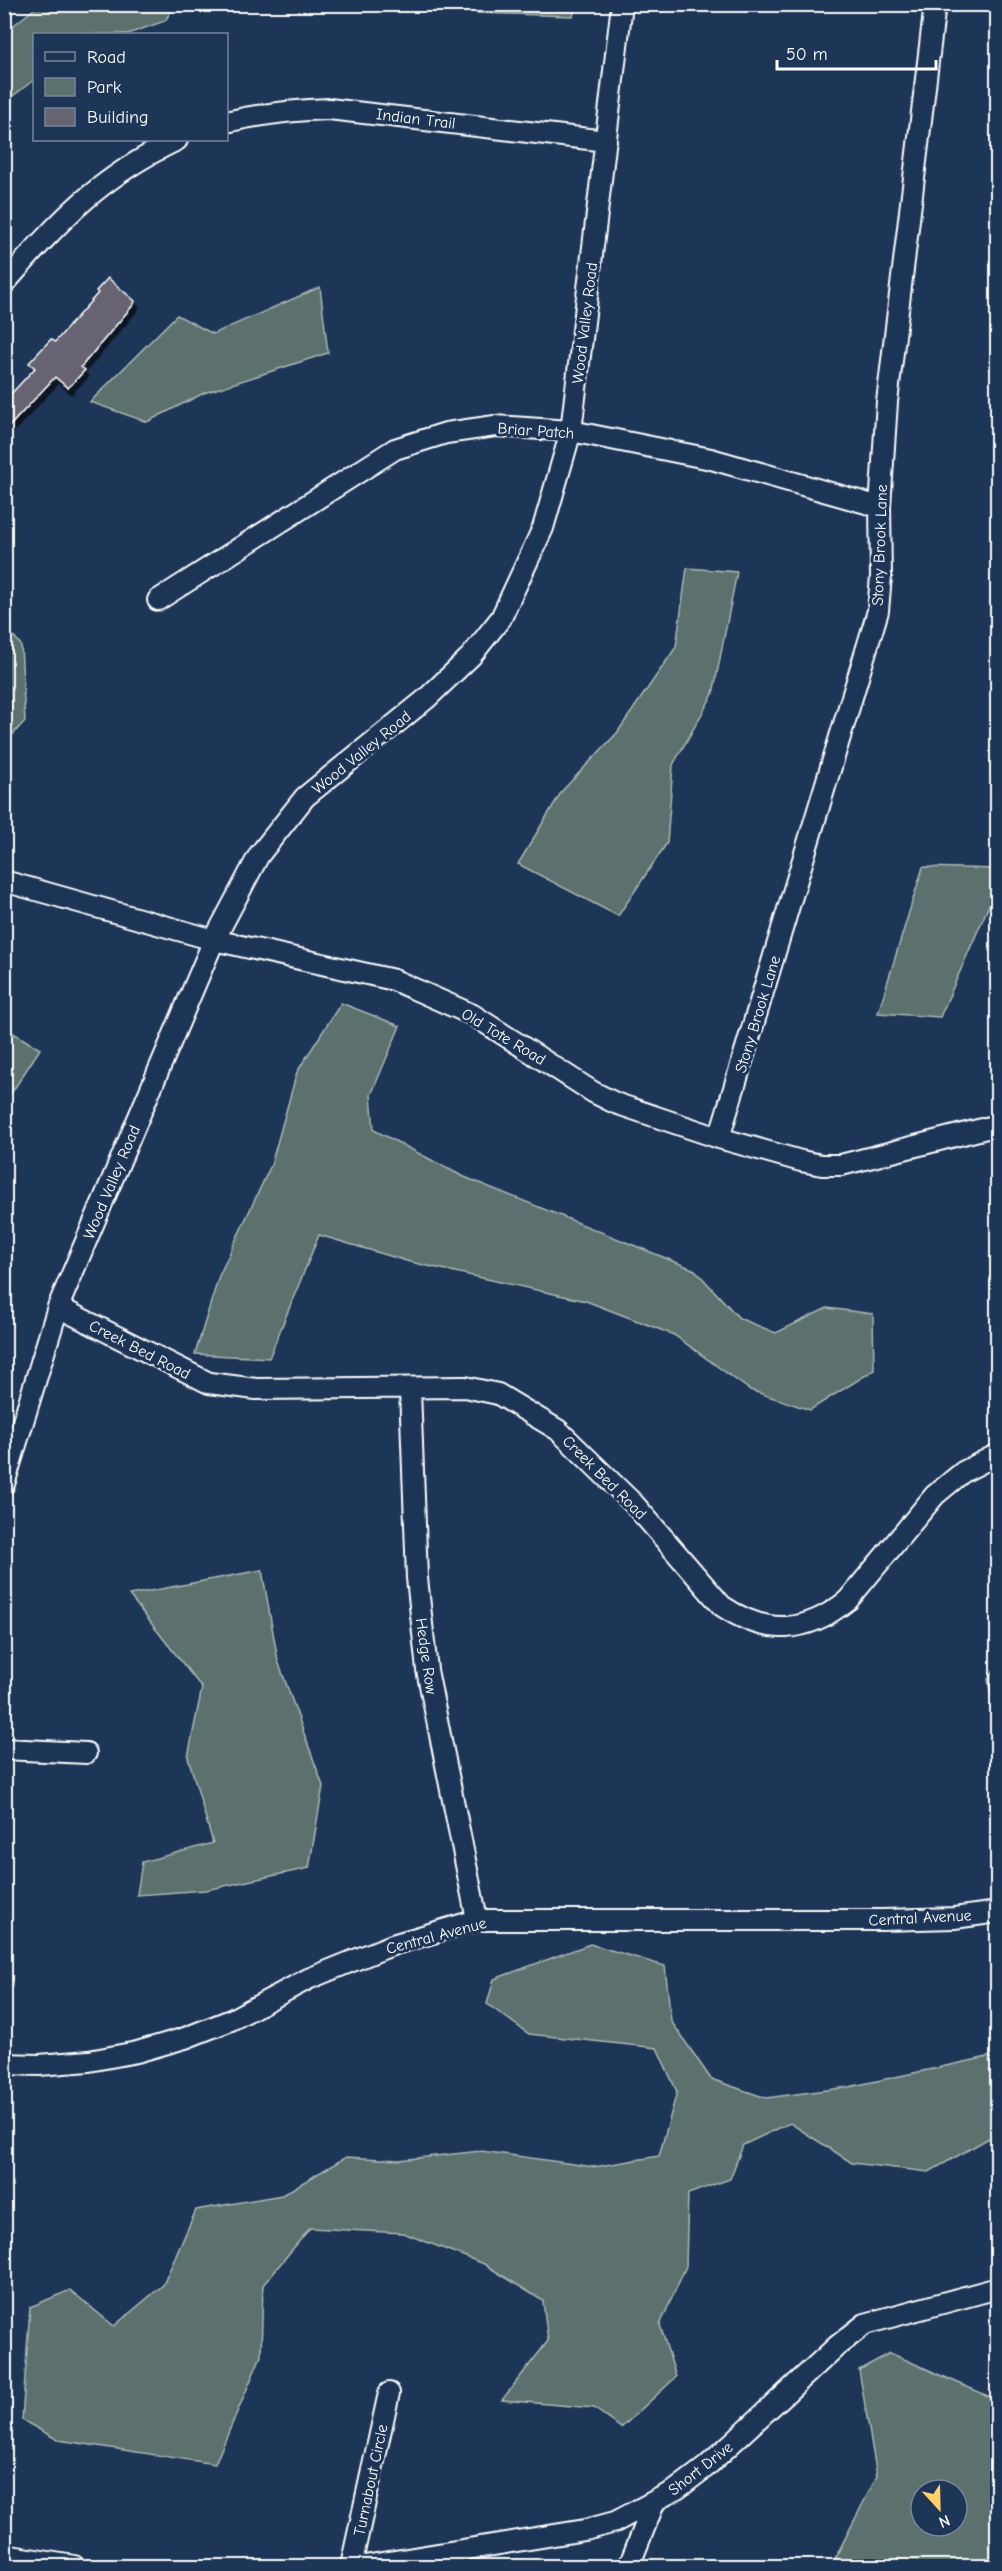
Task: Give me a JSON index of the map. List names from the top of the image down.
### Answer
{
  "streets": {
    "street": [
      "Indian Trail",
      "Wood Valley Road",
      "Briar Patch",
      "Stony Brook Lane",
      "Old Tote Road",
      "Creek Bed Road",
      "Hedge Row",
      "Central Avenue",
      "Short Drive",
      "Turnabout Circle"
    ]
  },
  "crossings": [
    ["Indian Trail", "Wood Valley Road"],
    ["Wood Valley Road", "Briar Patch"],
    ["Wood Valley Road", "Old Tote Road"],
    ["Wood Valley Road", "Creek Bed Road"],
    ["Briar Patch", "Stony Brook Lane"],
    ["Stony Brook Lane", "Old Tote Road"],
    ["Creek Bed Road", "Hedge Row"],
    ["Hedge Row", "Central Avenue"]
  ],
  "legend": ["Road", "Park", "Building"],
  "scale_bar": "50 m",
  "north": "bottom"
}
